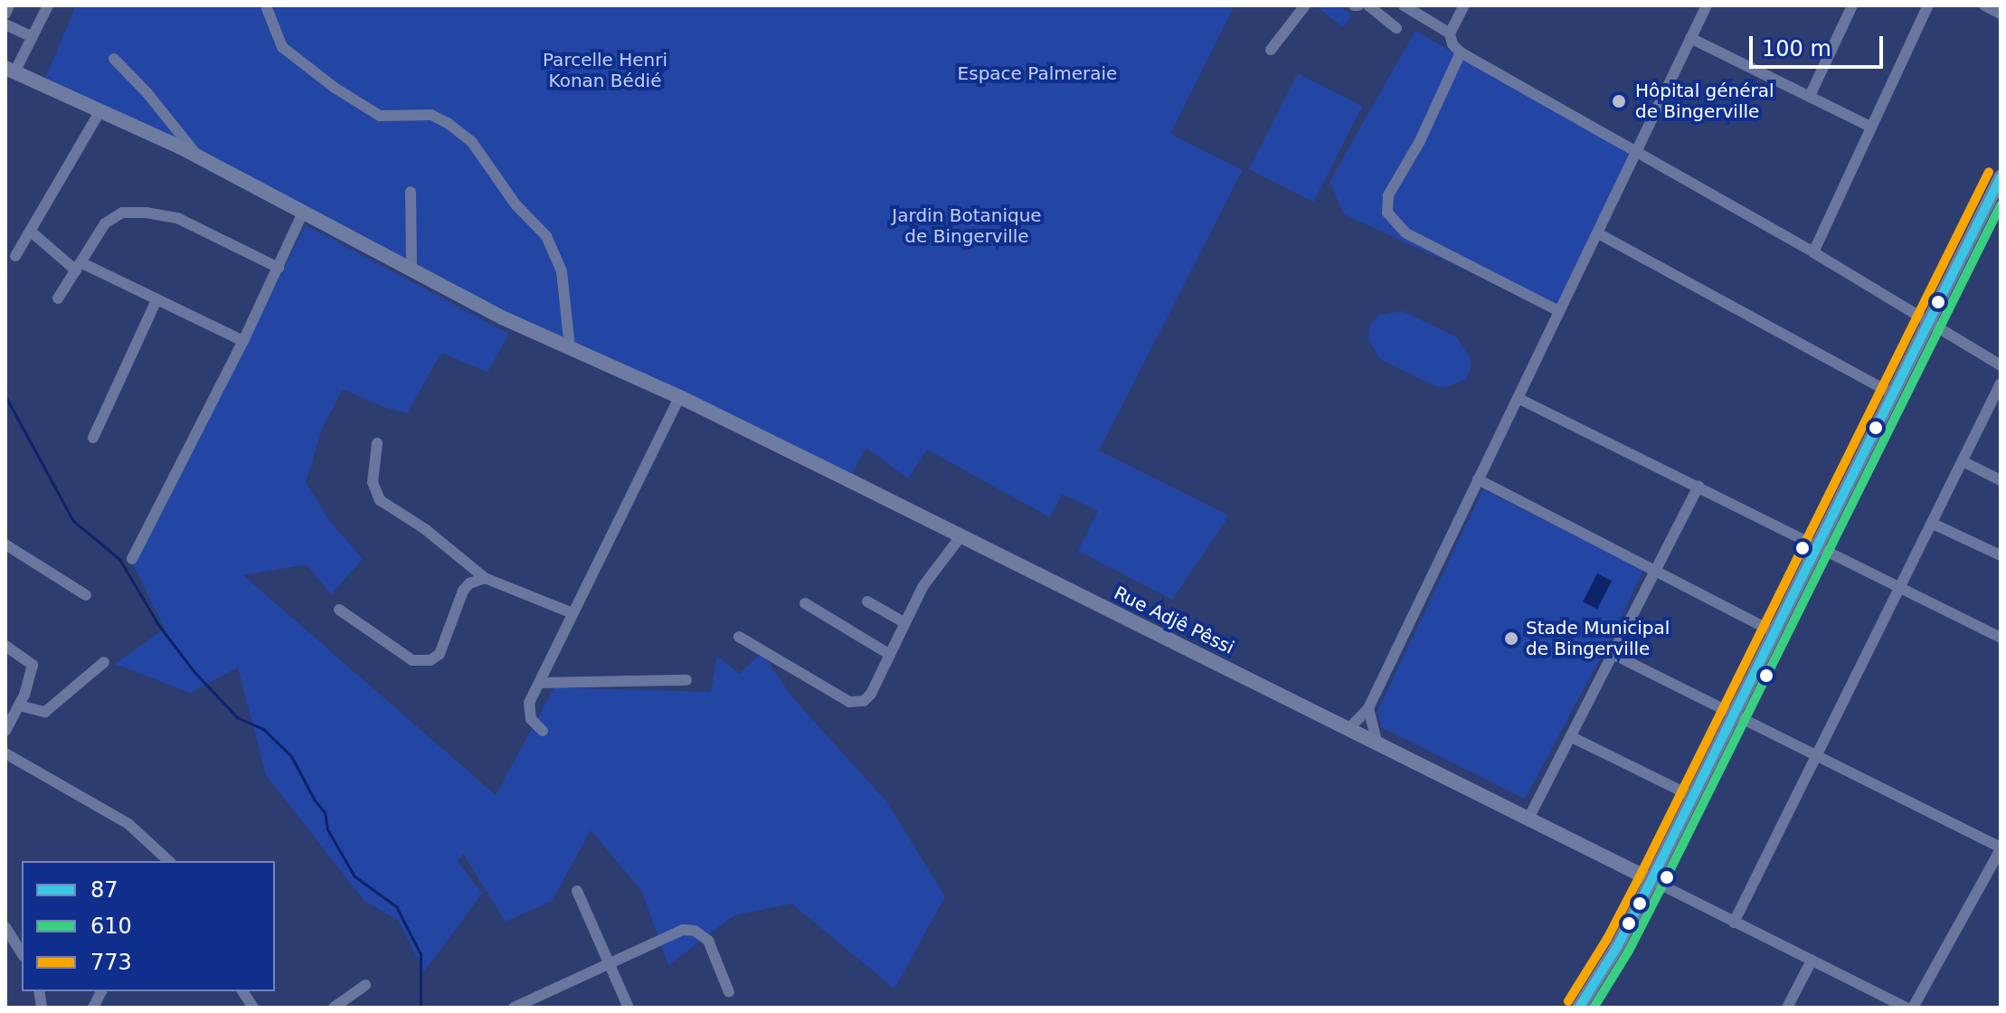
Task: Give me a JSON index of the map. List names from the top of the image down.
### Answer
{
  "streets": {
    "street": ["Rue Adjê Pêssi"]
  },
  "parks": ["Parcelle Henri Konan Bédié", "Espace Palmeraie", "Jardin Botanique de Bingerville"],
  "places": ["Hôpital général de Bingerville", "Stade Municipal de Bingerville"],
  "lines": ["transit line 773", "transit line 87", "transit line 610"],
  "legend": ["87", "610", "773"],
  "scale_bar": "100 m"
}
